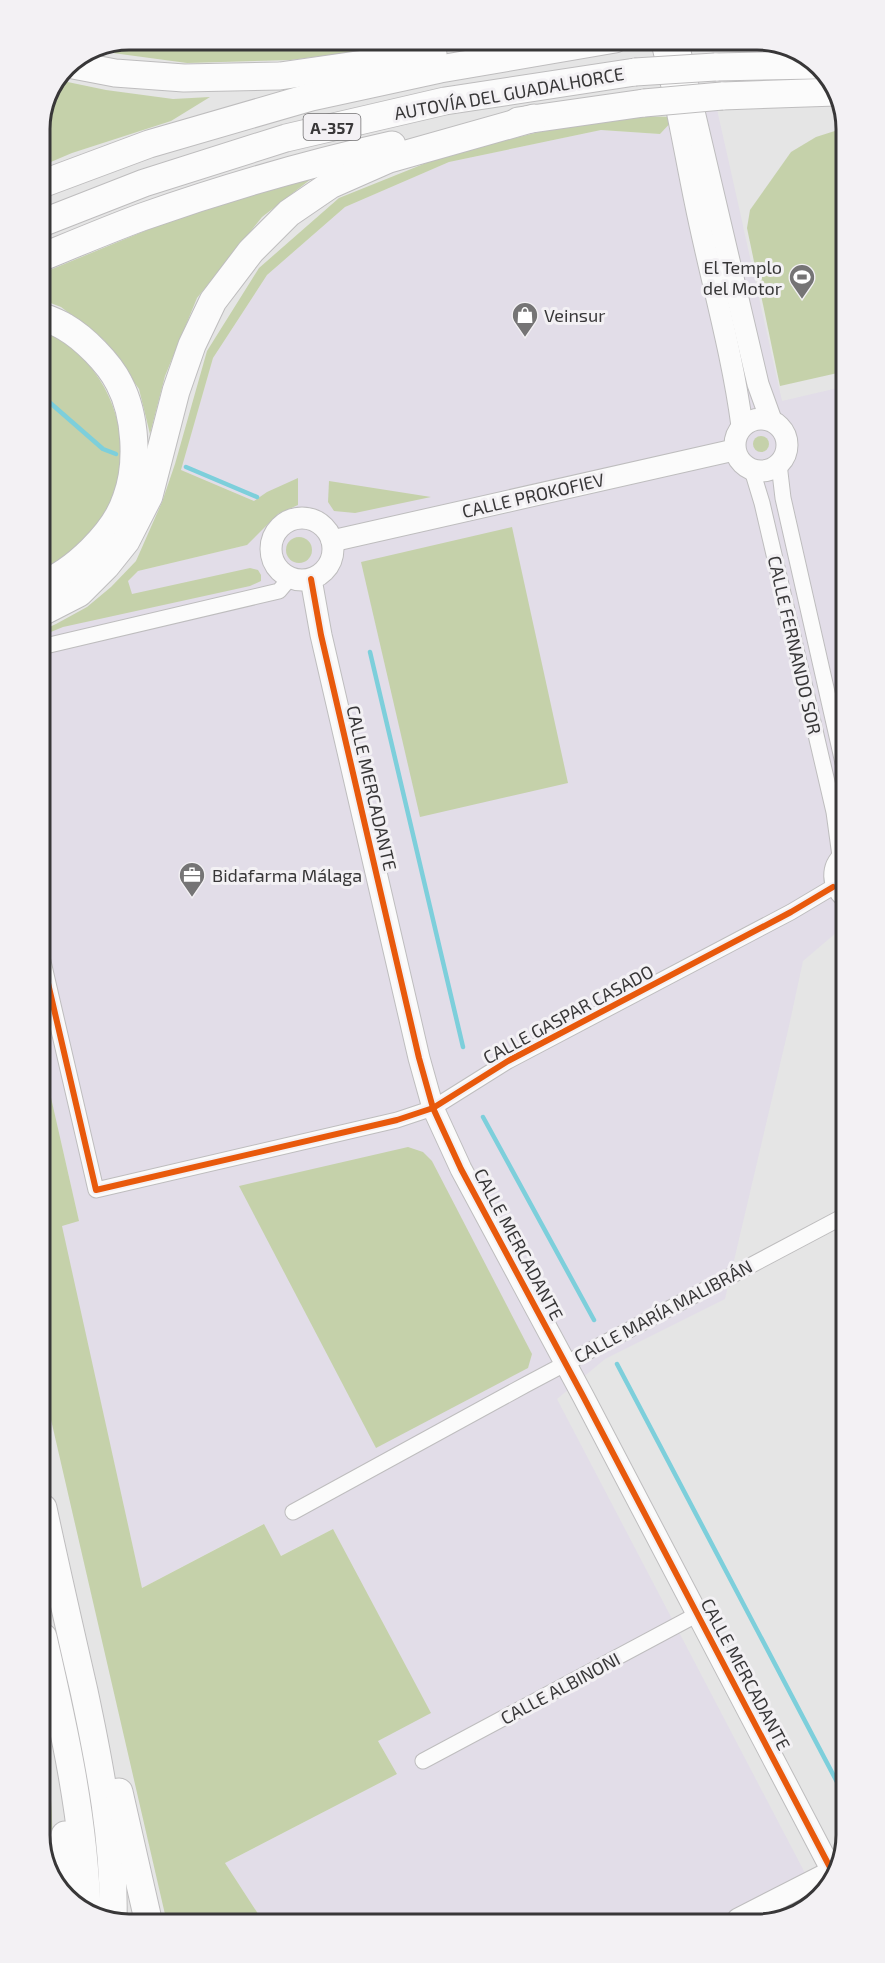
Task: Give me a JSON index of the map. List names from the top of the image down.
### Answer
{
  "streets": {
    "highway": ["AUTOVÍA DEL GUADALHORCE", "A-357"],
    "street": [
      "CALLE PROKOFIEV",
      "CALLE FERNANDO SOR",
      "CALLE MERCADANTE",
      "CALLE GASPAR CASADO",
      "CALLE MARÍA MALIBRÁN",
      "CALLE ALBINONI"
    ]
  },
  "crossings": [
    ["CALLE PROKOFIEV", "CALLE FERNANDO SOR"],
    ["CALLE PROKOFIEV", "CALLE MERCADANTE"],
    ["CALLE MERCADANTE", "CALLE GASPAR CASADO"],
    ["CALLE MERCADANTE", "CALLE MARÍA MALIBRÁN"],
    ["CALLE MERCADANTE", "CALLE ALBINONI"]
  ],
  "places": {
    "sports": ["El Templo del Motor"],
    "shop": ["Veinsur"],
    "office": ["Bidafarma Málaga"]
  }
}
